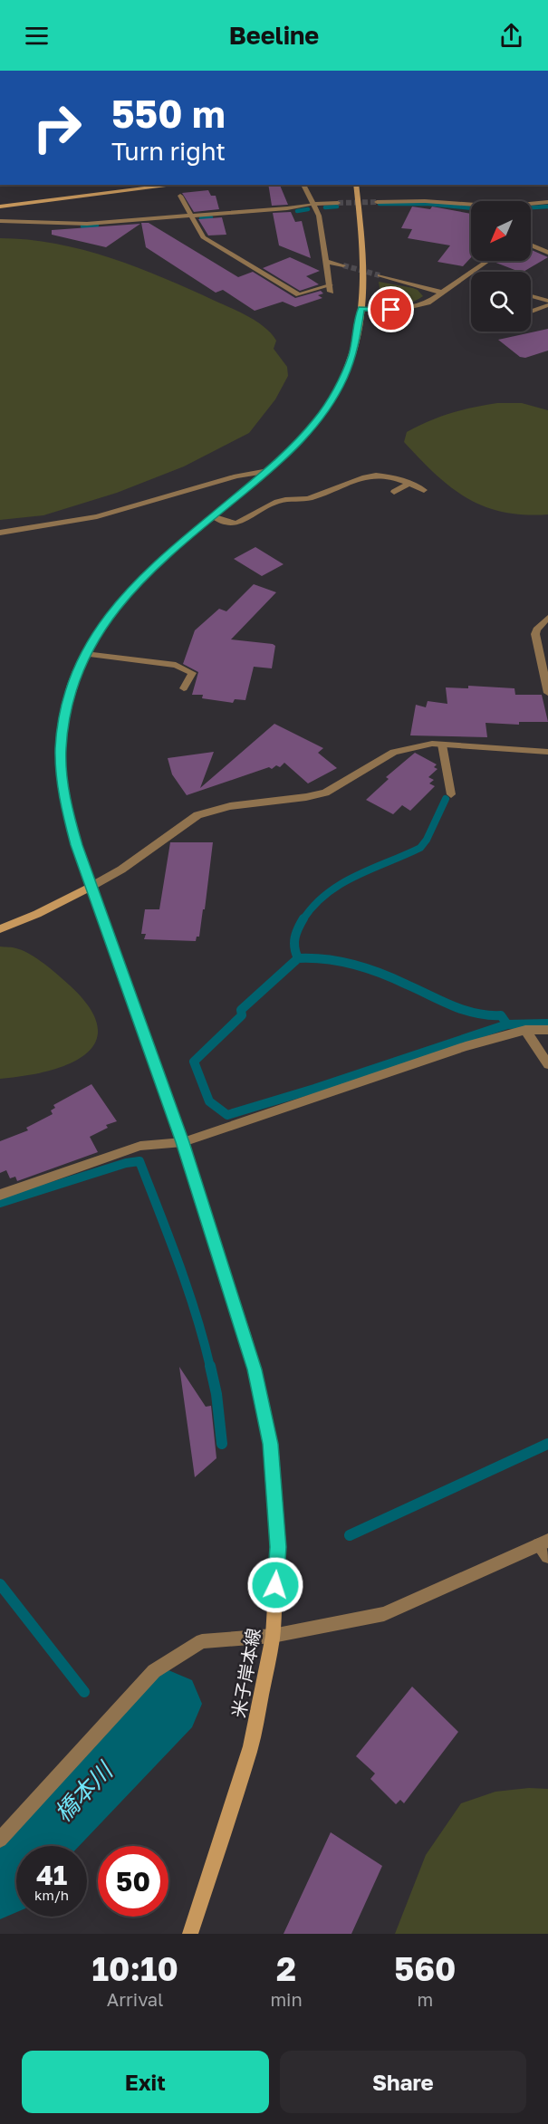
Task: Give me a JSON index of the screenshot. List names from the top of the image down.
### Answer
{
  "streets": {
    "main road": ["米子岸本線"]
  },
  "water": ["橋本川"],
  "north": "bottom left",
  "page": {
    "header": "Beeline",
    "turn": ["550 m", "Turn right"],
    "speed": "41 km/h",
    "limit": "50",
    "eta": [
      "10:10",
      "Arrival",
      "2",
      "min",
      "560",
      "m"
    ],
    "buttons": ["Exit", "Share"]
  }
}
